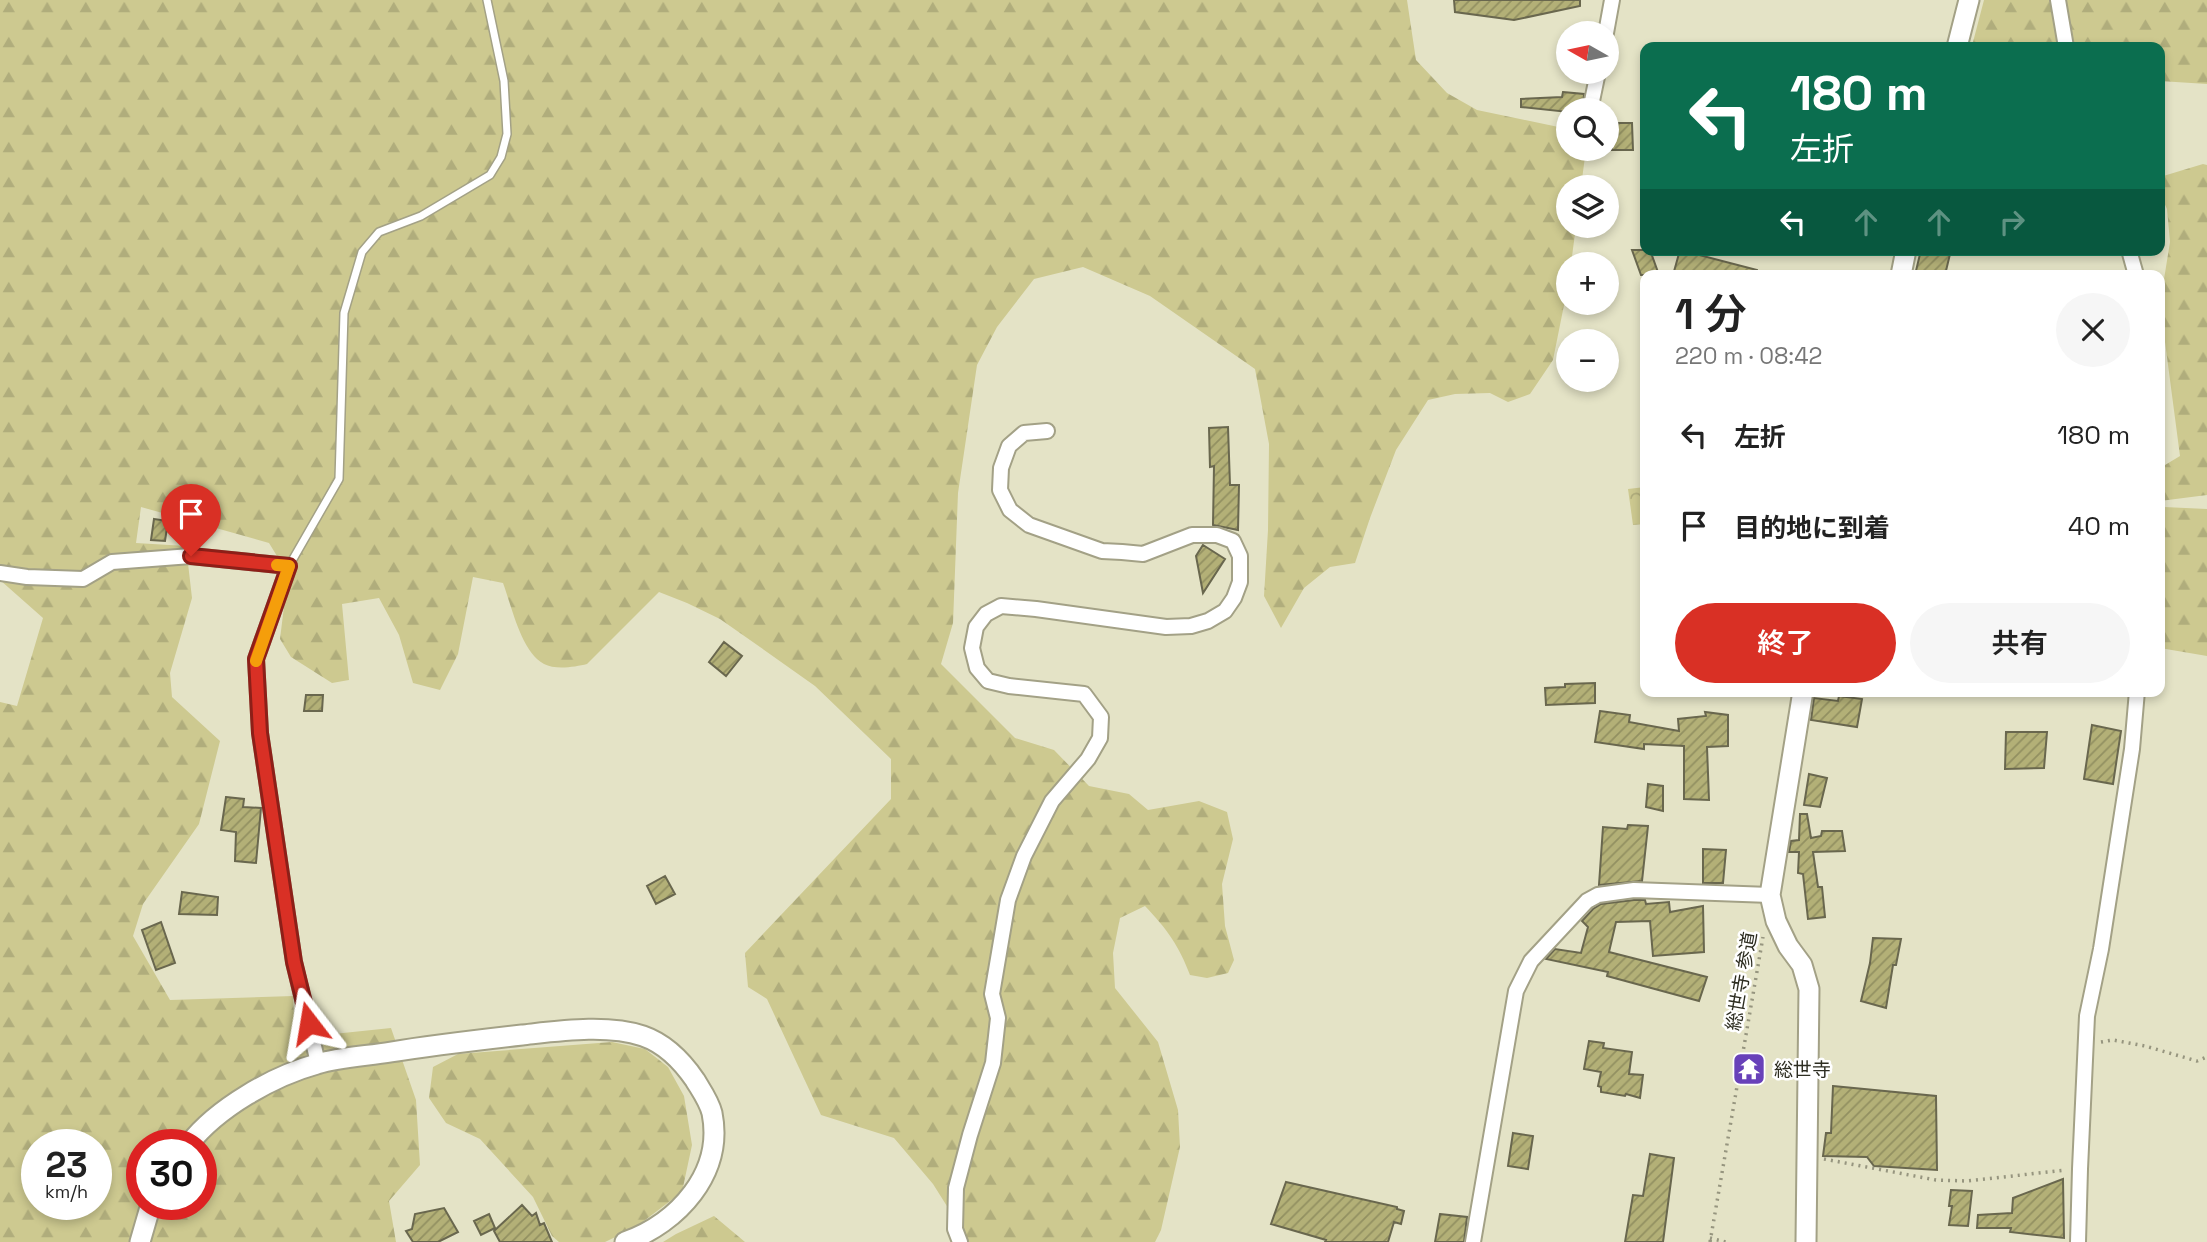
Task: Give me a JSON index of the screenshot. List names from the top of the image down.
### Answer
{
  "streets": {
    "path": ["総世寺 参道"]
  },
  "places": {
    "temple": ["総世寺"]
  },
  "north": "left",
  "page": {
    "map_buttons": ["+", "−"],
    "turn": ["180 m", "左折"],
    "heading": ["1 分", "220 m · 08:42"],
    "list": [
      {
        "name": "左折",
        "value": "180 m"
      },
      {
        "name": "目的地に到着",
        "value": "40 m"
      }
    ],
    "buttons": ["終了", "共有"],
    "speed": "23 km/h",
    "limit": "30"
  }
}
